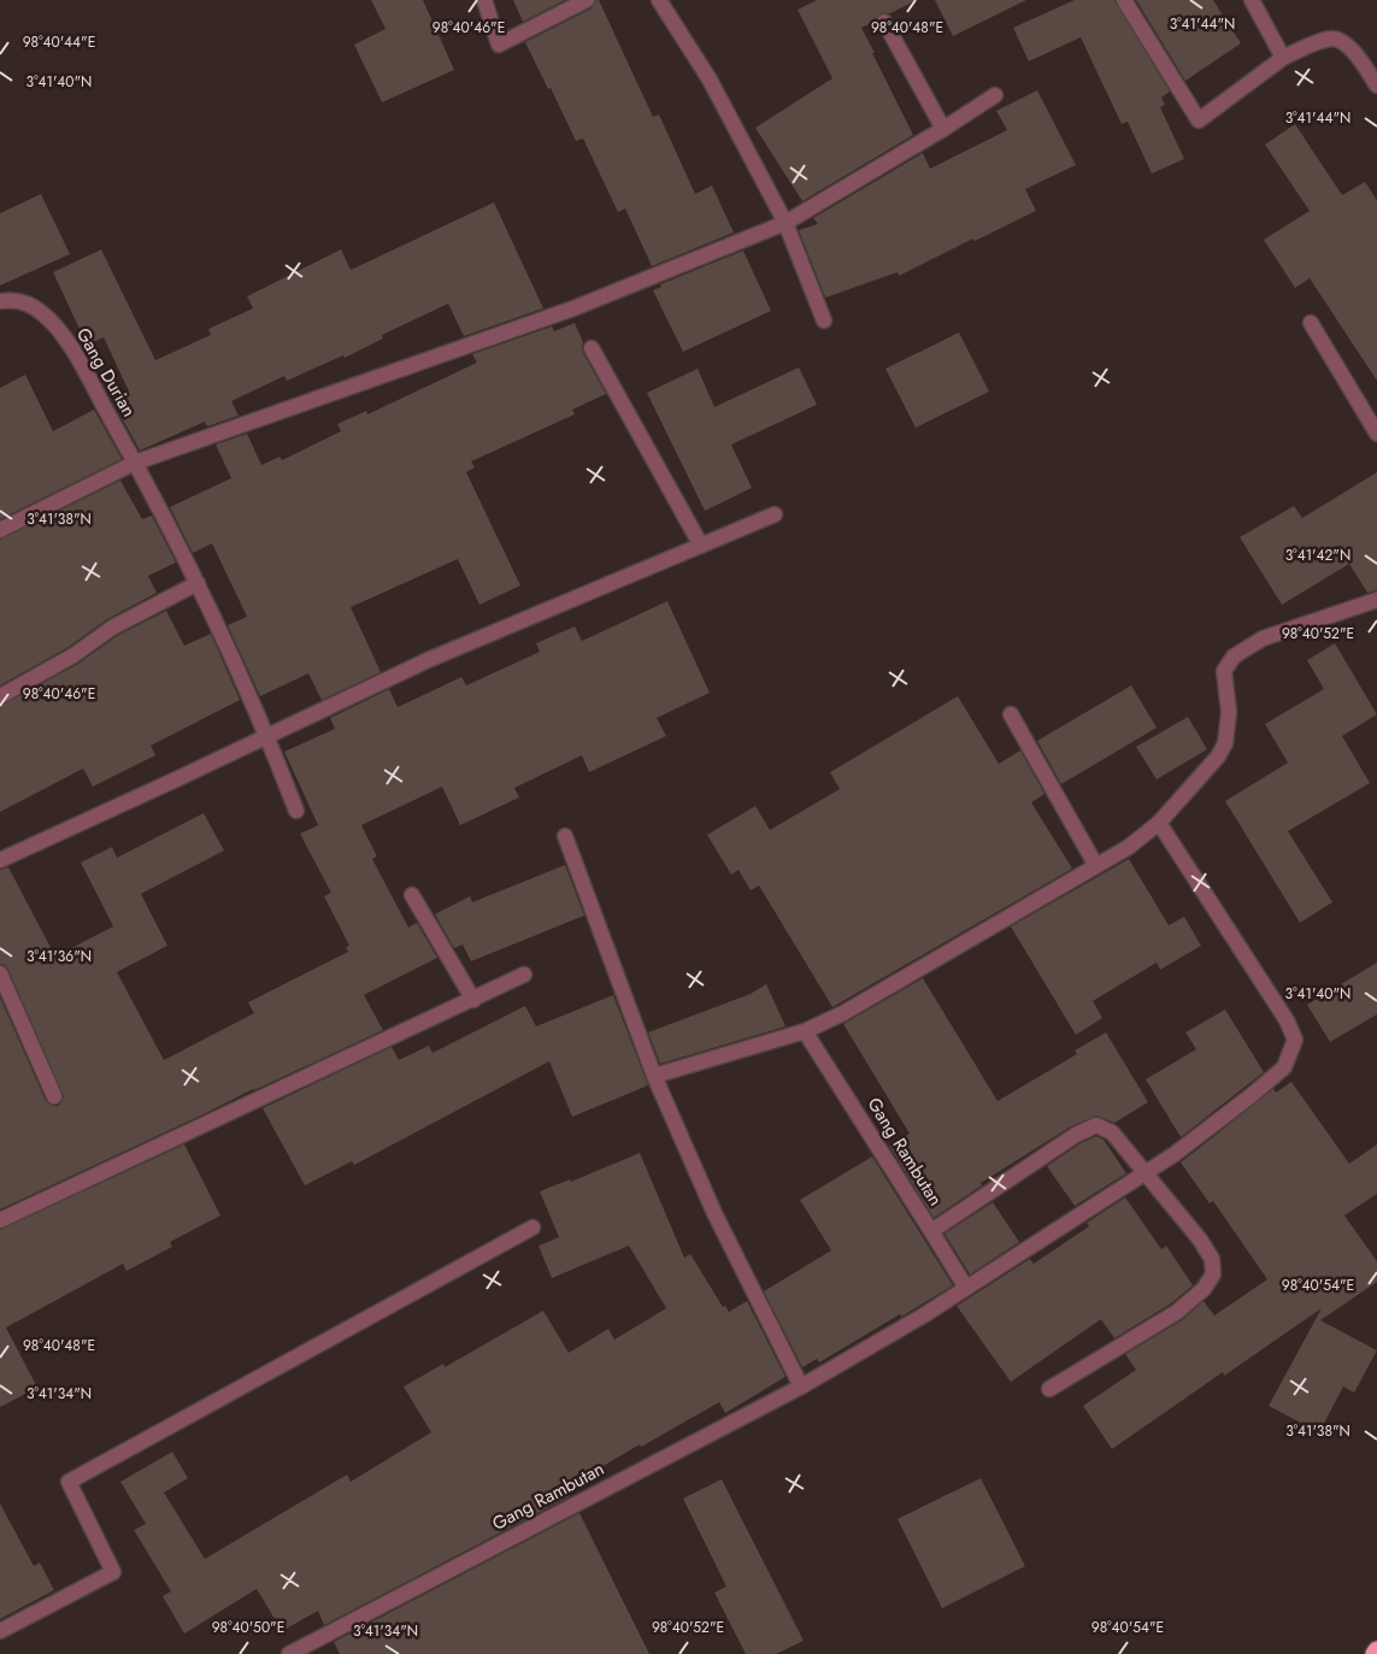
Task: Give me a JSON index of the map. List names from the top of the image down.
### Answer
{
  "streets": {
    "street": ["Gang Durian", "Gang Rambutan"]
  },
  "coordinates": [
    "3°41'44\"N",
    "98°40'46\"E",
    "98°40'48\"E",
    "98°40'44\"E",
    "3°41'40\"N",
    "3°41'38\"N",
    "3°41'42\"N",
    "98°40'52\"E",
    "3°41'36\"N",
    "98°40'54\"E",
    "3°41'34\"N",
    "98°40'50\"E"
  ]
}
